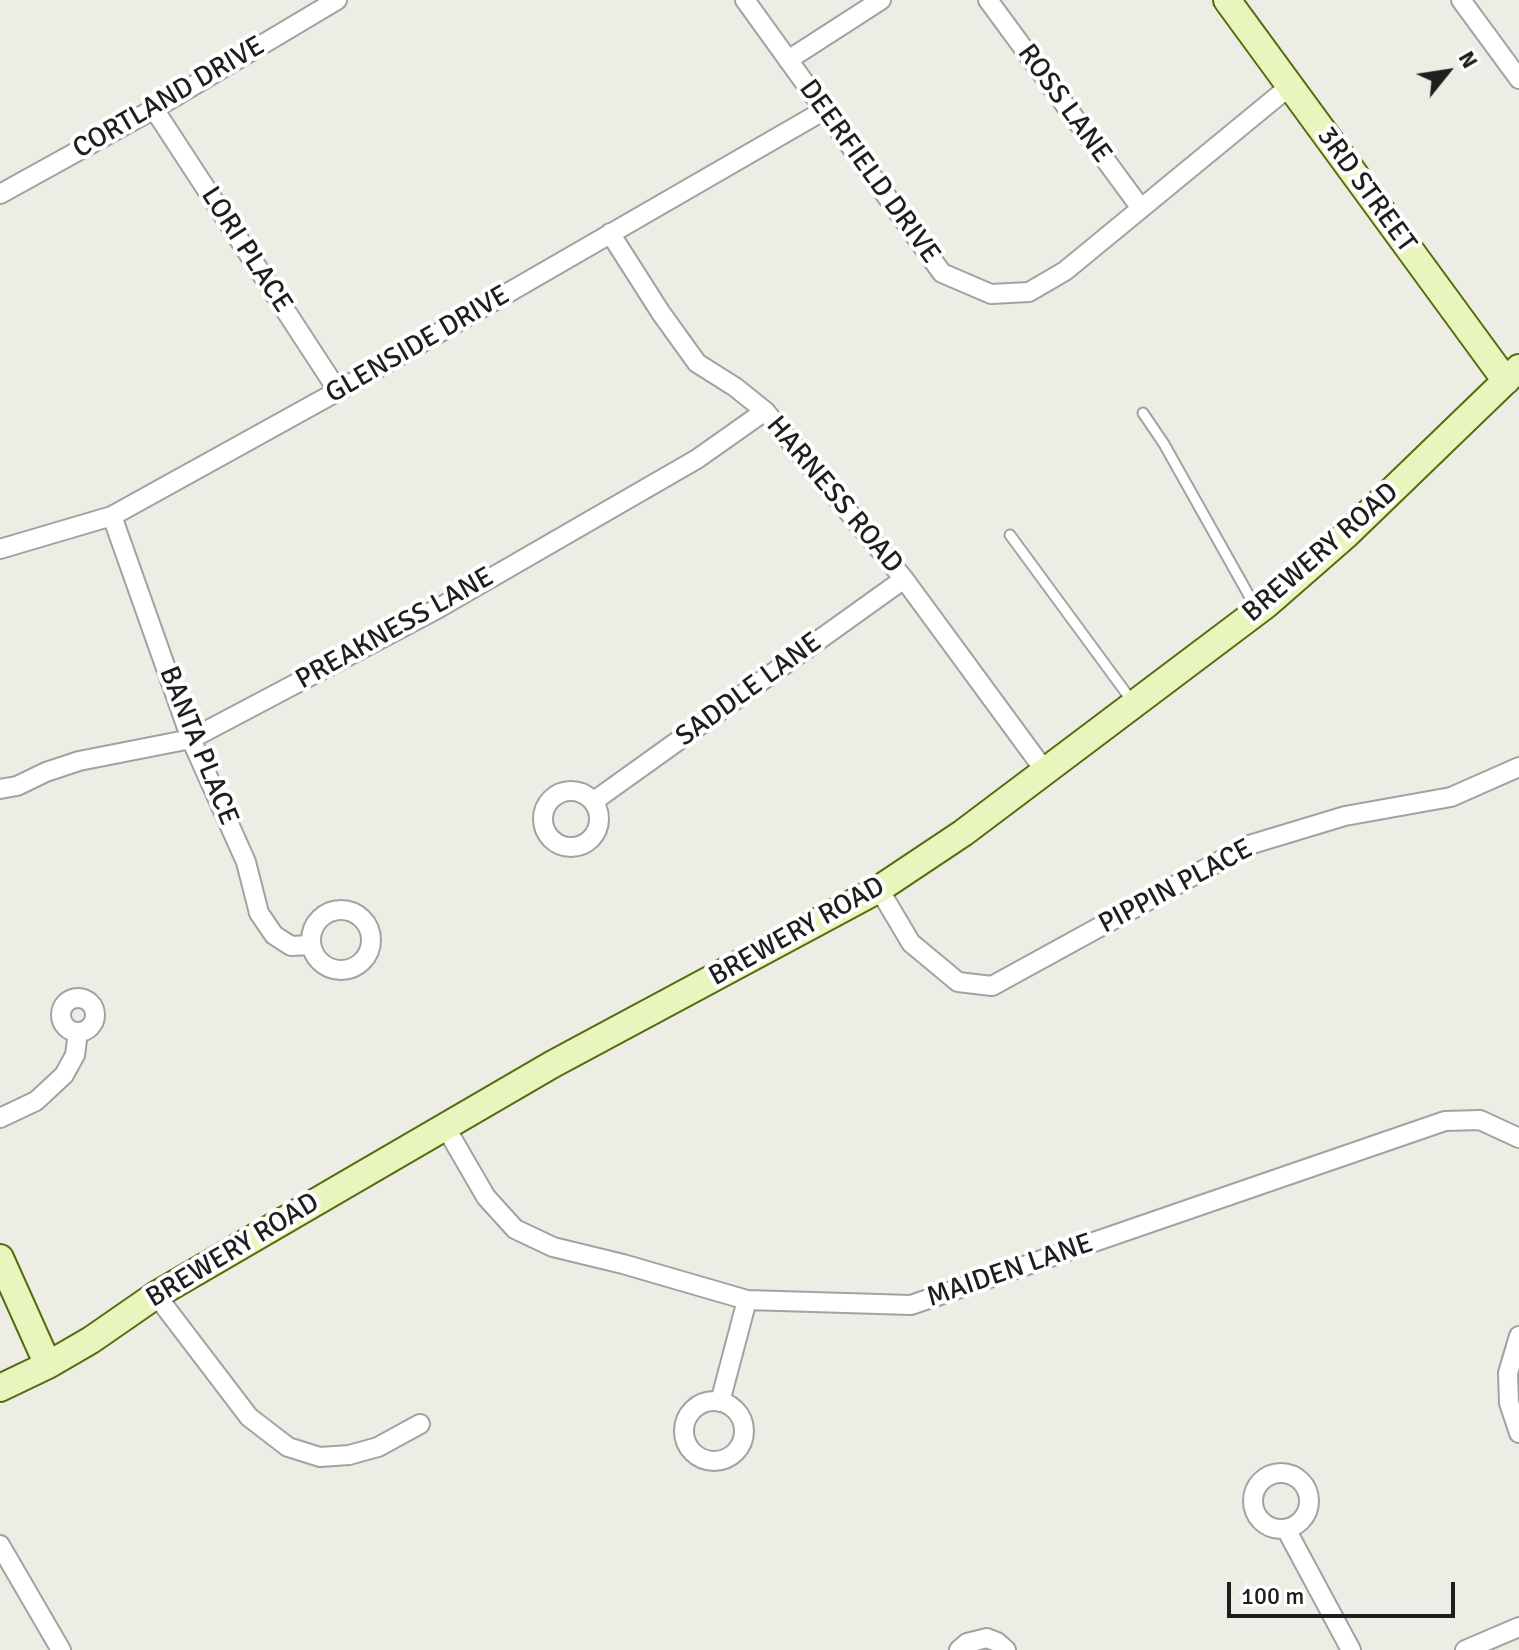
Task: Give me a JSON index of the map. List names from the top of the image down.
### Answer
{
  "streets": {
    "street": [
      "CORTLAND DRIVE",
      "ROSS LANE",
      "DEERFIELD DRIVE",
      "3RD STREET",
      "LORI PLACE",
      "GLENSIDE DRIVE",
      "HARNESS ROAD",
      "BREWERY ROAD",
      "PREAKNESS LANE",
      "SADDLE LANE",
      "BANTA PLACE",
      "PIPPIN PLACE",
      "MAIDEN LANE"
    ]
  },
  "crossings": [
    ["CORTLAND DRIVE", "LORI PLACE"],
    ["ROSS LANE", "DEERFIELD DRIVE"],
    ["DEERFIELD DRIVE", "3RD STREET"],
    ["DEERFIELD DRIVE", "GLENSIDE DRIVE"],
    ["3RD STREET", "BREWERY ROAD"],
    ["LORI PLACE", "GLENSIDE DRIVE"],
    ["GLENSIDE DRIVE", "HARNESS ROAD"],
    ["GLENSIDE DRIVE", "BANTA PLACE"],
    ["HARNESS ROAD", "BREWERY ROAD"],
    ["HARNESS ROAD", "PREAKNESS LANE"],
    ["HARNESS ROAD", "SADDLE LANE"],
    ["BREWERY ROAD", "PIPPIN PLACE"],
    ["BREWERY ROAD", "MAIDEN LANE"],
    ["PREAKNESS LANE", "BANTA PLACE"]
  ],
  "scale_bar": "100 m",
  "north": "top right"
}
